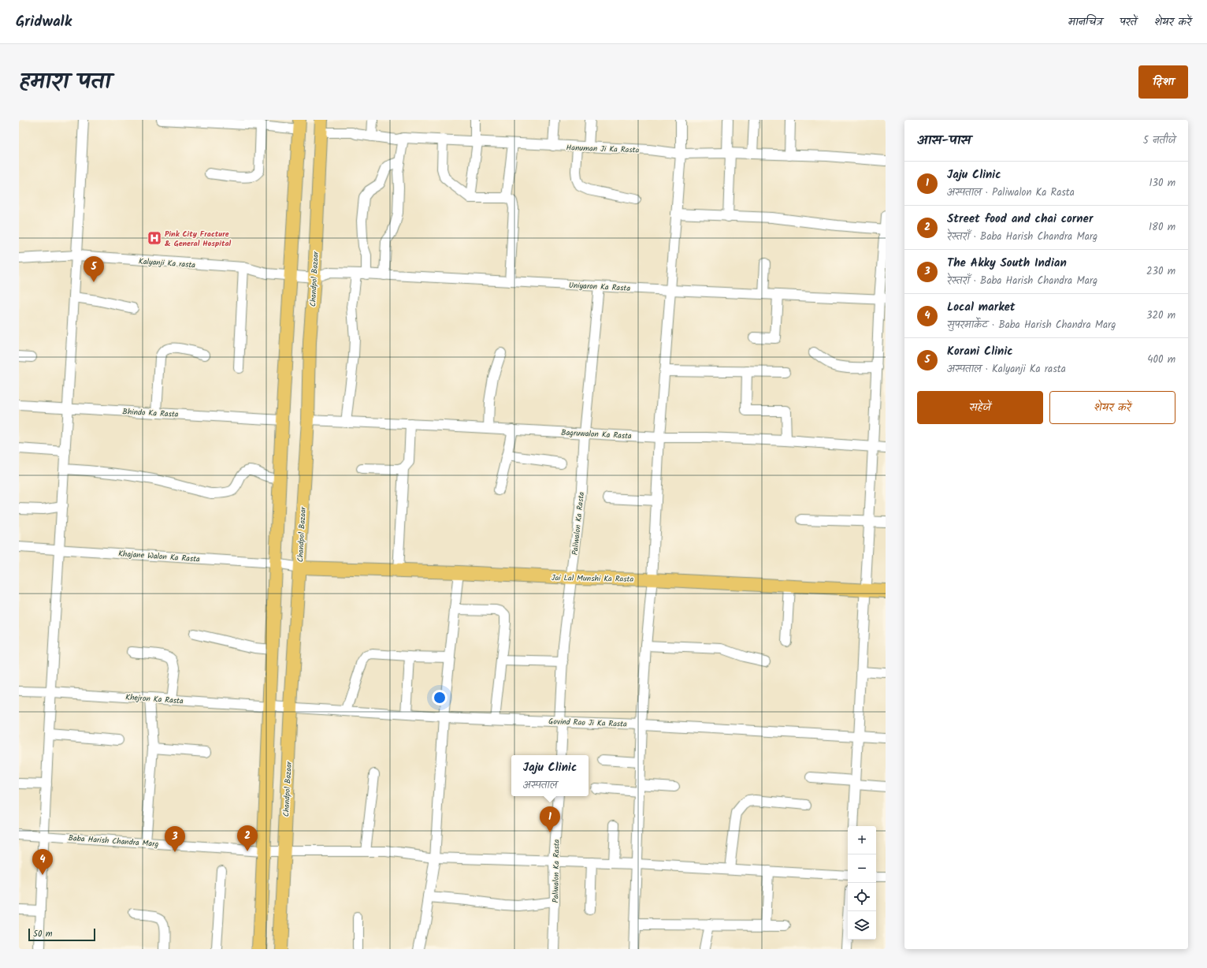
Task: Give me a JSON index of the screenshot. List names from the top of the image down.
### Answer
{
  "streets": {
    "main road": ["Chandpol Bazaar", "Jai Lal Munshi Ka Rasta"],
    "street": [
      "Hanuman Ji Ka Rasta",
      "Kalyanji Ka rasta",
      "Uniyaron Ka Rasta",
      "Bhindo Ka Rasta",
      "Bagruwalon Ka Rasta",
      "Paliwalon Ka Rasta",
      "Khajane Walon Ka Rasta",
      "Khejron Ka Rasta",
      "Govind Rao Ji Ka Rasta",
      "Baba Harish Chandra Marg"
    ]
  },
  "crossings": [
    ["Hanuman Ji Ka Rasta", "Chandpol Bazaar"],
    ["Kalyanji Ka rasta", "Chandpol Bazaar"],
    ["Kalyanji Ka rasta", "Uniyaron Ka Rasta"],
    ["Chandpol Bazaar", "Uniyaron Ka Rasta"],
    ["Chandpol Bazaar", "Bagruwalon Ka Rasta"],
    ["Chandpol Bazaar", "Khajane Walon Ka Rasta"],
    ["Chandpol Bazaar", "Jai Lal Munshi Ka Rasta"],
    ["Chandpol Bazaar", "Khejron Ka Rasta"],
    ["Chandpol Bazaar", "Govind Rao Ji Ka Rasta"],
    ["Chandpol Bazaar", "Baba Harish Chandra Marg"],
    ["Uniyaron Ka Rasta", "Paliwalon Ka Rasta"],
    ["Bagruwalon Ka Rasta", "Paliwalon Ka Rasta"],
    ["Paliwalon Ka Rasta", "Jai Lal Munshi Ka Rasta"],
    ["Paliwalon Ka Rasta", "Govind Rao Ji Ka Rasta"],
    ["Paliwalon Ka Rasta", "Baba Harish Chandra Marg"],
    ["Khajane Walon Ka Rasta", "Jai Lal Munshi Ka Rasta"],
    ["Khejron Ka Rasta", "Govind Rao Ji Ka Rasta"]
  ],
  "places": {
    "hospital": ["Pink City Fracture & General Hospital"]
  },
  "scale_bar": "50 m",
  "page": {
    "header": "Gridwalk",
    "nav": ["मानचित्र", "परतें", "शेयर करें"],
    "title": "हमारा पता",
    "buttons": [
      "दिशा",
      ["सहेजें", "शेयर करें"]
    ],
    "heading": ["आस-पास", "5 नतीजे"],
    "list": [
      {
        "mark": "1",
        "name": "Jaju Clinic",
        "note": "अस्पताल · Paliwalon Ka Rasta",
        "value": "130 m"
      },
      {
        "mark": "2",
        "name": "Street food and chai corner",
        "note": "रेस्तराँ · Baba Harish Chandra Marg",
        "value": "180 m"
      },
      {
        "mark": "3",
        "name": "The Akky South Indian",
        "note": "रेस्तराँ · Baba Harish Chandra Marg",
        "value": "230 m"
      },
      {
        "mark": "4",
        "name": "Local market",
        "note": "सुपरमार्केट · Baba Harish Chandra Marg",
        "value": "320 m"
      },
      {
        "mark": "5",
        "name": "Korani Clinic",
        "note": "अस्पताल · Kalyanji Ka rasta",
        "value": "400 m"
      }
    ],
    "pins": [
      "5",
      "1",
      "2",
      "3",
      "4"
    ],
    "popup": ["Jaju Clinic", "अस्पताल"],
    "map_buttons": ["+", "−"],
    "scale": "50 m"
  }
}
